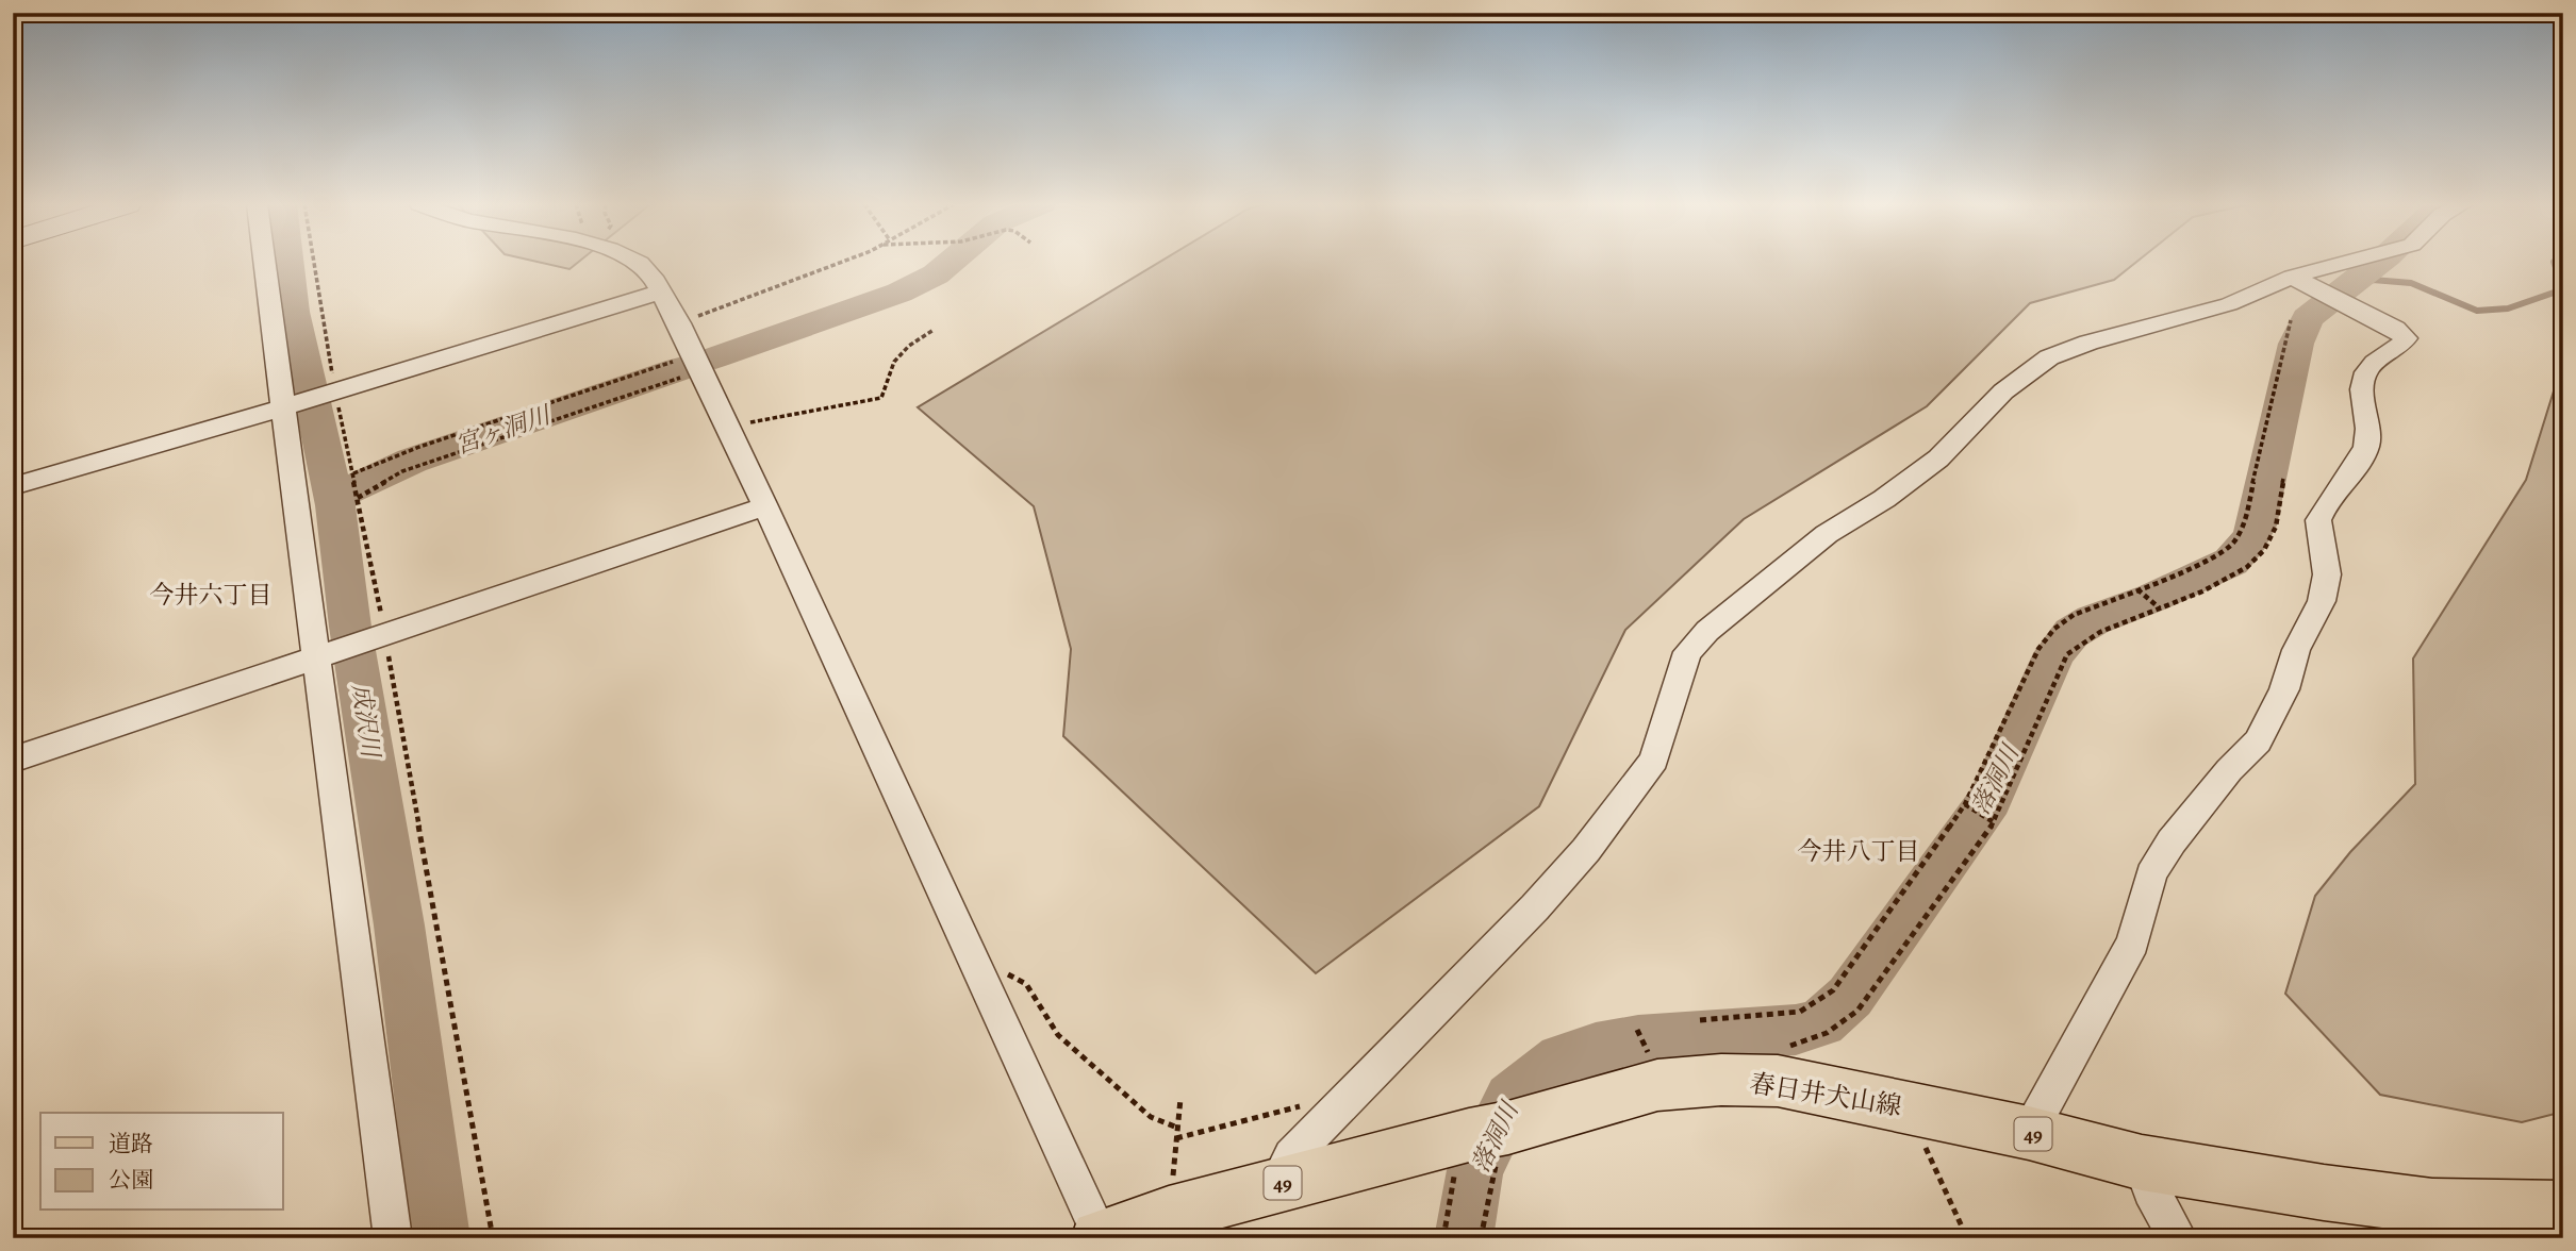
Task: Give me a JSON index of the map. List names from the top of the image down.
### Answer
{
  "streets": {
    "main road": ["春日井犬山線", "49"]
  },
  "districts": ["今井六丁目", "今井八丁目"],
  "water": ["宮ヶ洞川", "成沢川", "落洞川"],
  "legend": ["道路", "公園"]
}
